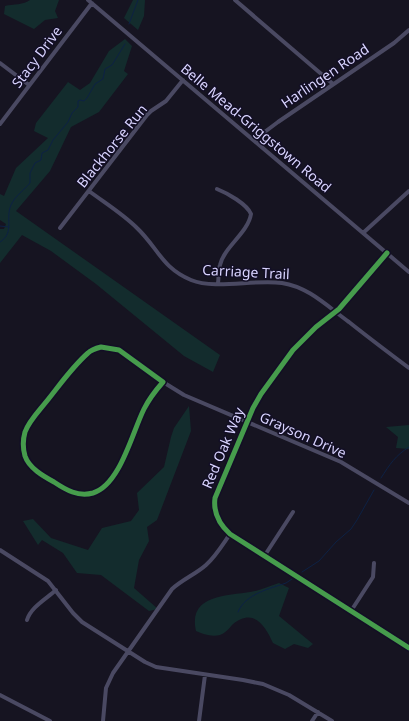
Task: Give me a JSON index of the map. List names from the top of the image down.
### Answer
{
  "streets": {
    "street": [
      "Stacy Drive",
      "Harlingen Road",
      "Belle Mead-Griggstown Road",
      "Blackhorse Run",
      "Carriage Trail",
      "Grayson Drive",
      "Red Oak Way"
    ]
  },
  "crossings": [
    ["Stacy Drive", "Belle Mead-Griggstown Road"],
    ["Harlingen Road", "Belle Mead-Griggstown Road"],
    ["Belle Mead-Griggstown Road", "Blackhorse Run"],
    ["Belle Mead-Griggstown Road", "Red Oak Way"],
    ["Blackhorse Run", "Carriage Trail"],
    ["Carriage Trail", "Red Oak Way"],
    ["Grayson Drive", "Red Oak Way"]
  ]
}
